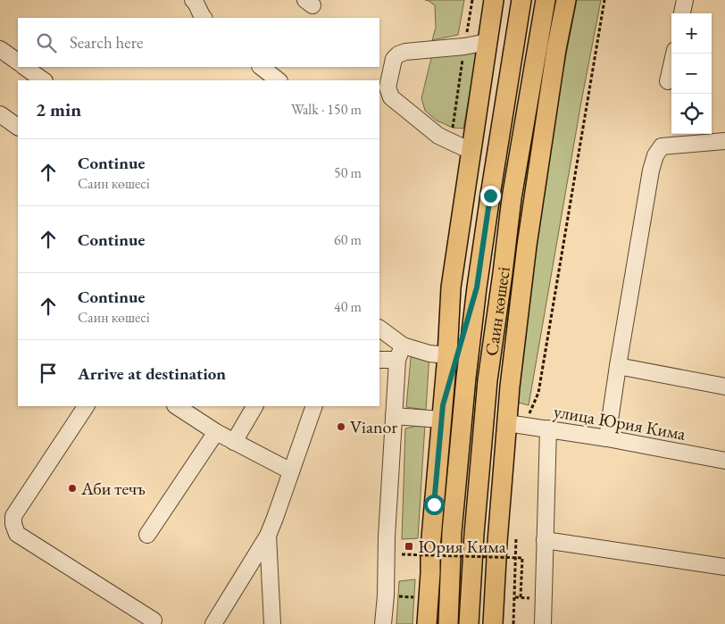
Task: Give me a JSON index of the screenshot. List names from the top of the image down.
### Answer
{
  "streets": {
    "main road": ["Саин көшесі"],
    "street": ["улица Юрия Кима"]
  },
  "crossings": [
    ["Саин көшесі", "улица Юрия Кима"]
  ],
  "places": {
    "other": ["Vianor", "Аби течъ"],
    "transit": ["Юрия Кима"]
  },
  "page": {
    "map_buttons": ["+", "−"],
    "search": "Search here",
    "heading": ["2 min", "Walk · 150 m"],
    "list": [
      ["Continue", "Саин көшесі", "50 m"],
      ["Continue", "60 m"],
      ["Continue", "Саин көшесі", "40 m"],
      "Arrive at destination"
    ]
  }
}
